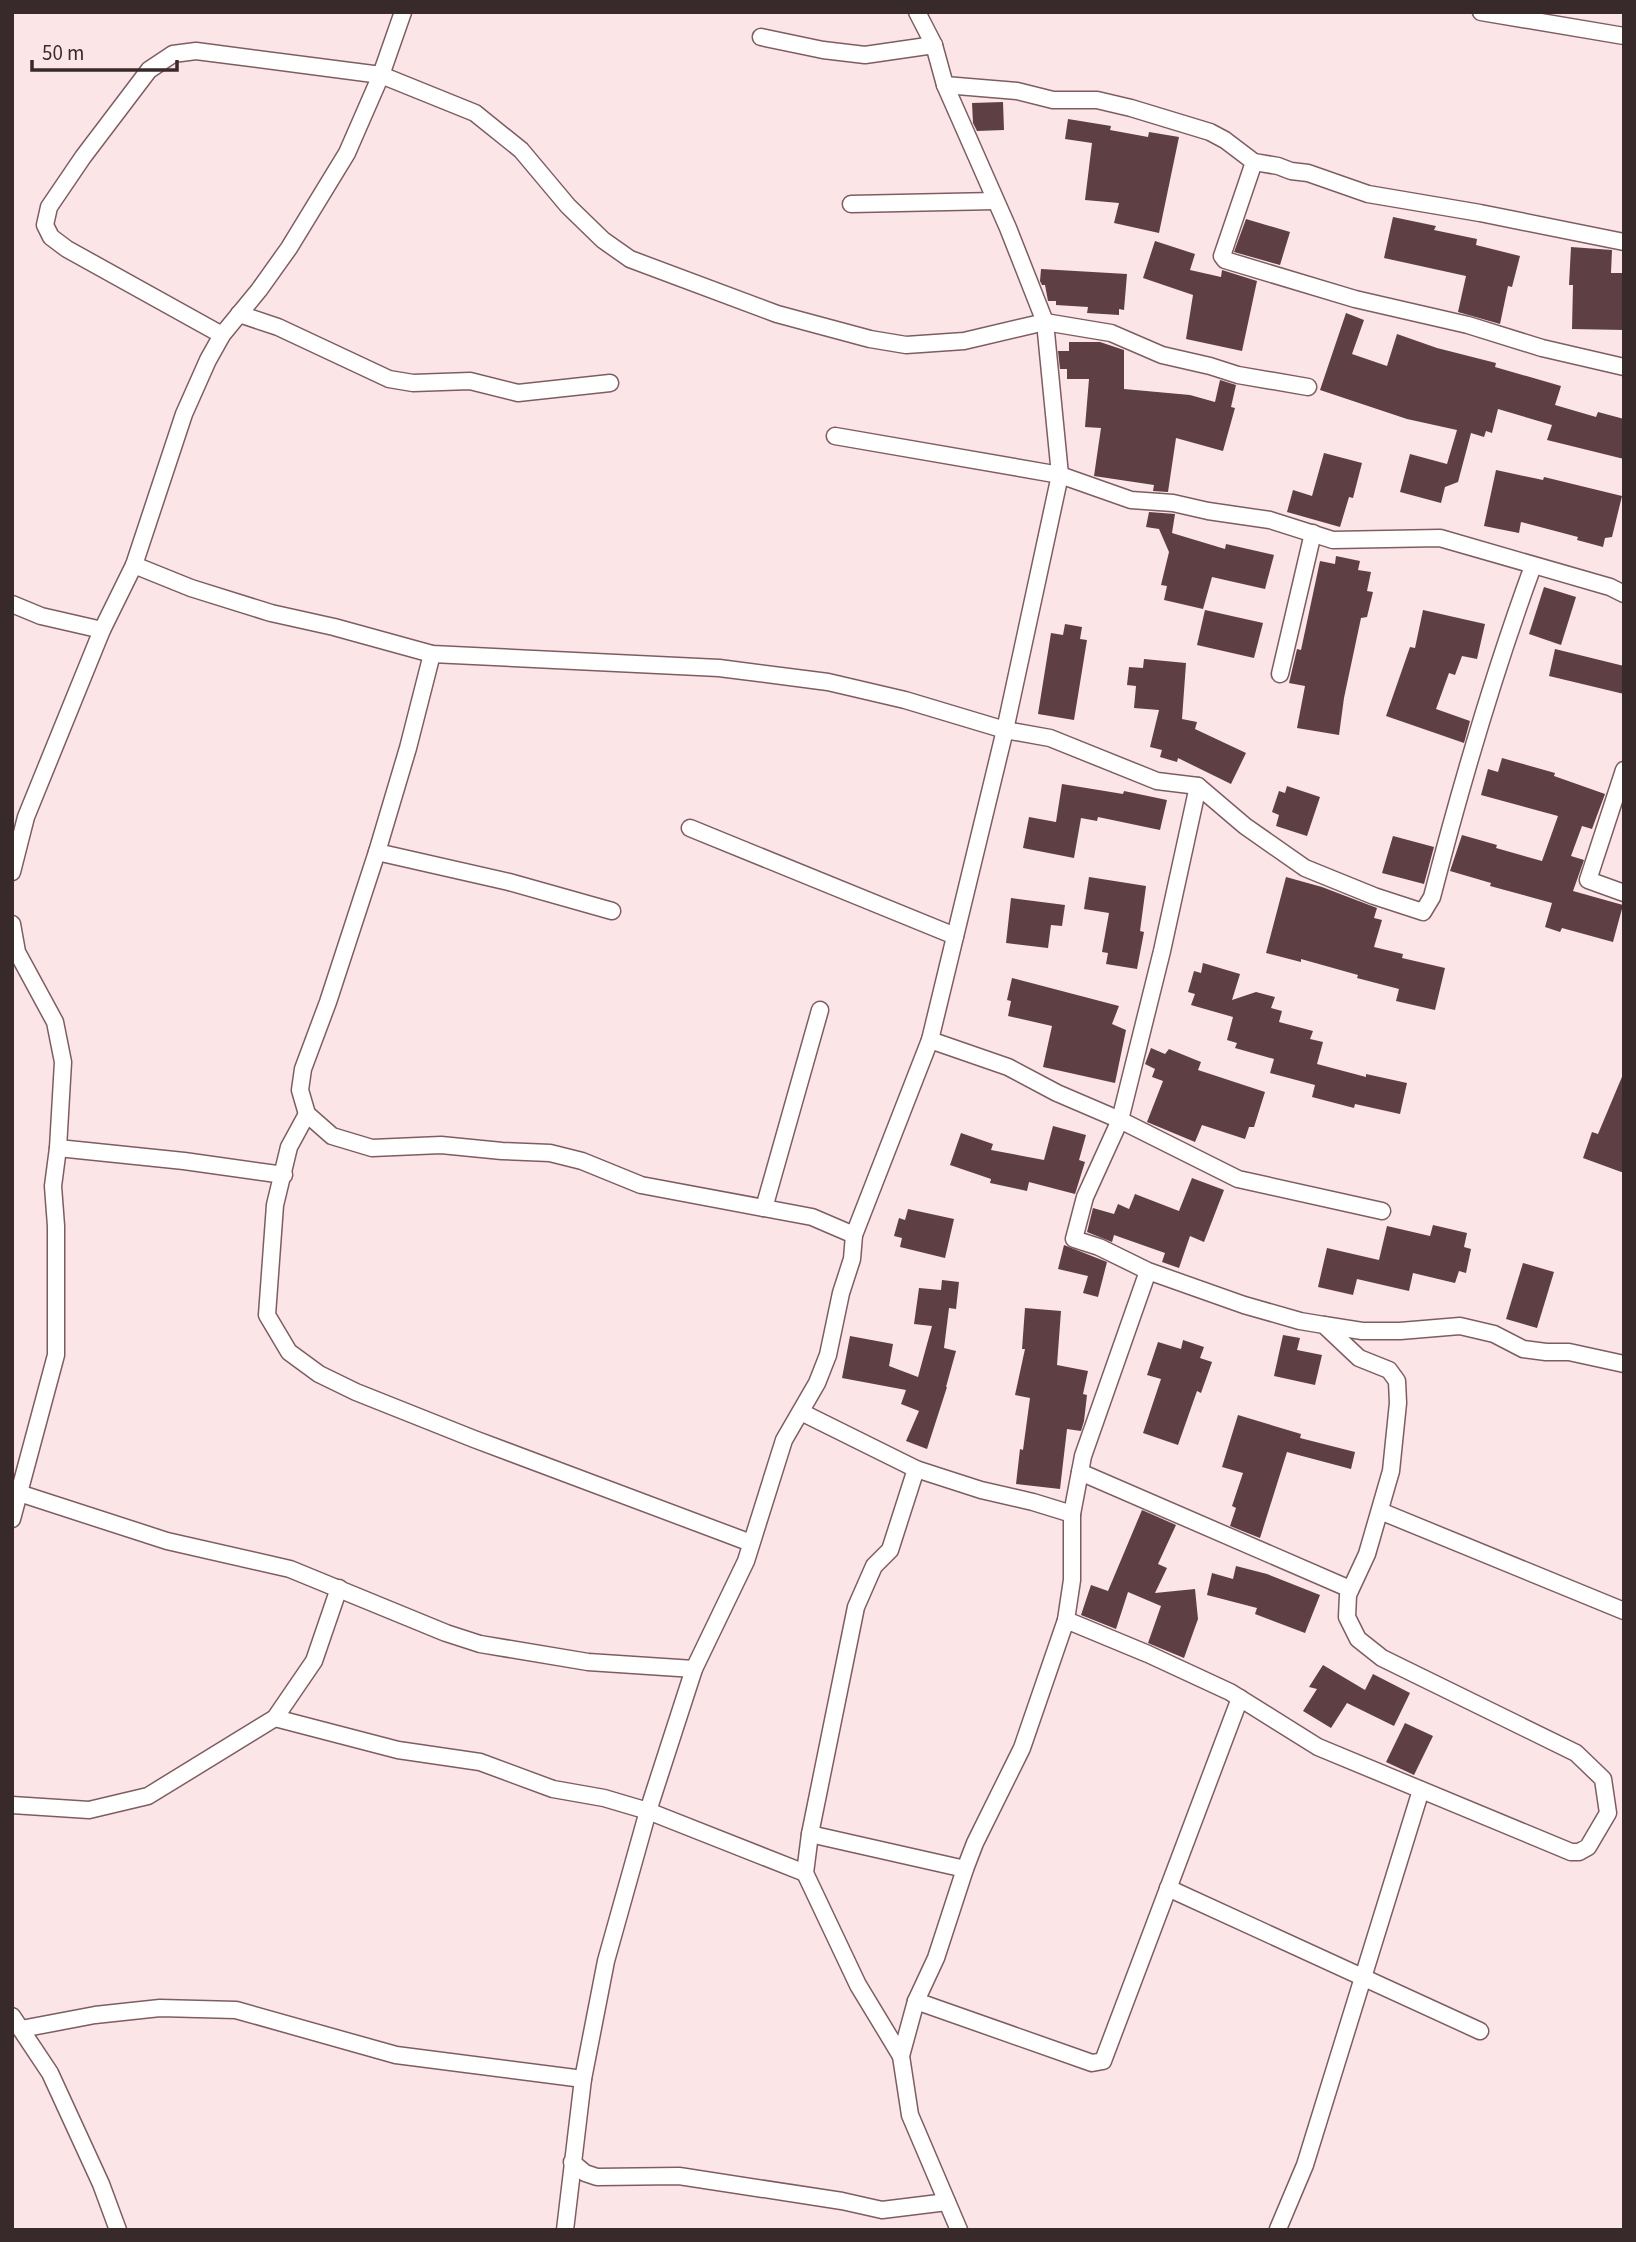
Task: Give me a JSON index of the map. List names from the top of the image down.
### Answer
{
  "scale_bar": "50 m"
}
